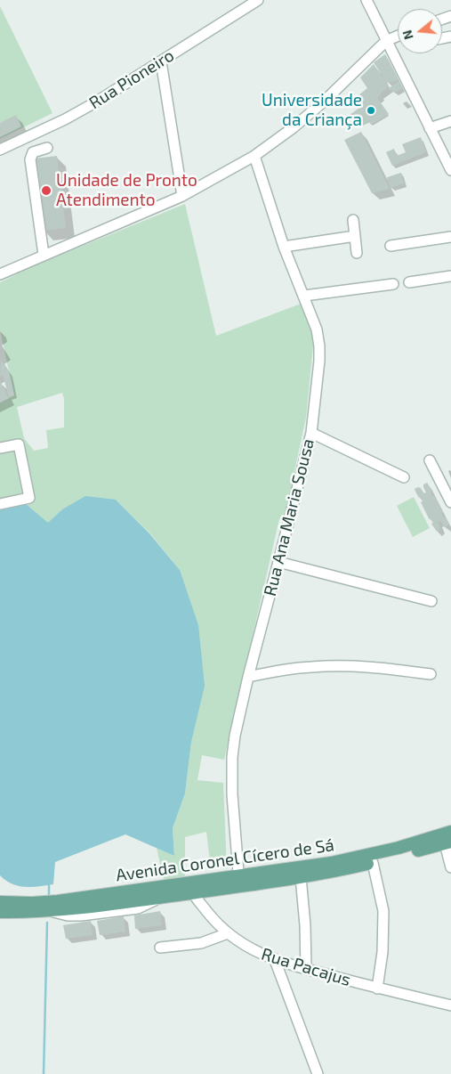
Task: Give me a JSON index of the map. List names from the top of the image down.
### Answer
{
  "streets": {
    "main road": ["Avenida Coronel Cícero de Sá"],
    "street": ["Rua Pioneiro", "Rua Ana Maria Sousa", "Rua Pacajus"]
  },
  "crossings": [
    ["Rua Ana Maria Sousa", "Avenida Coronel Cícero de Sá"],
    ["Avenida Coronel Cícero de Sá", "Rua Pacajus"]
  ],
  "places": ["Universidade da Criança", "Unidade de Pronto Atendimento"],
  "north": "left"
}
